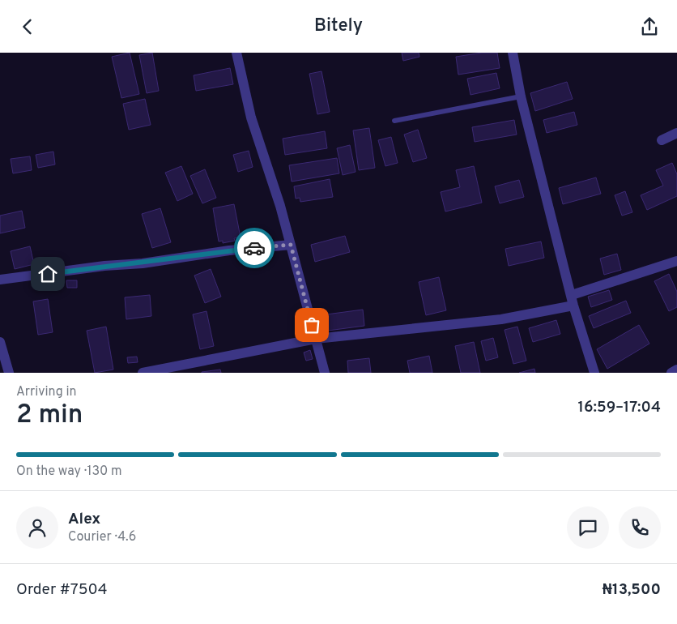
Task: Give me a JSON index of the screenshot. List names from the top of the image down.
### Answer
{
  "page": {
    "header": "Bitely",
    "heading": ["2 min", "Arriving in", "16:59–17:04"],
    "panel": [
      "Alex",
      "Courier · 4.6",
      "Order #7504",
      "₦13,500"
    ],
    "bar": "On the way · 130 m"
  }
}
